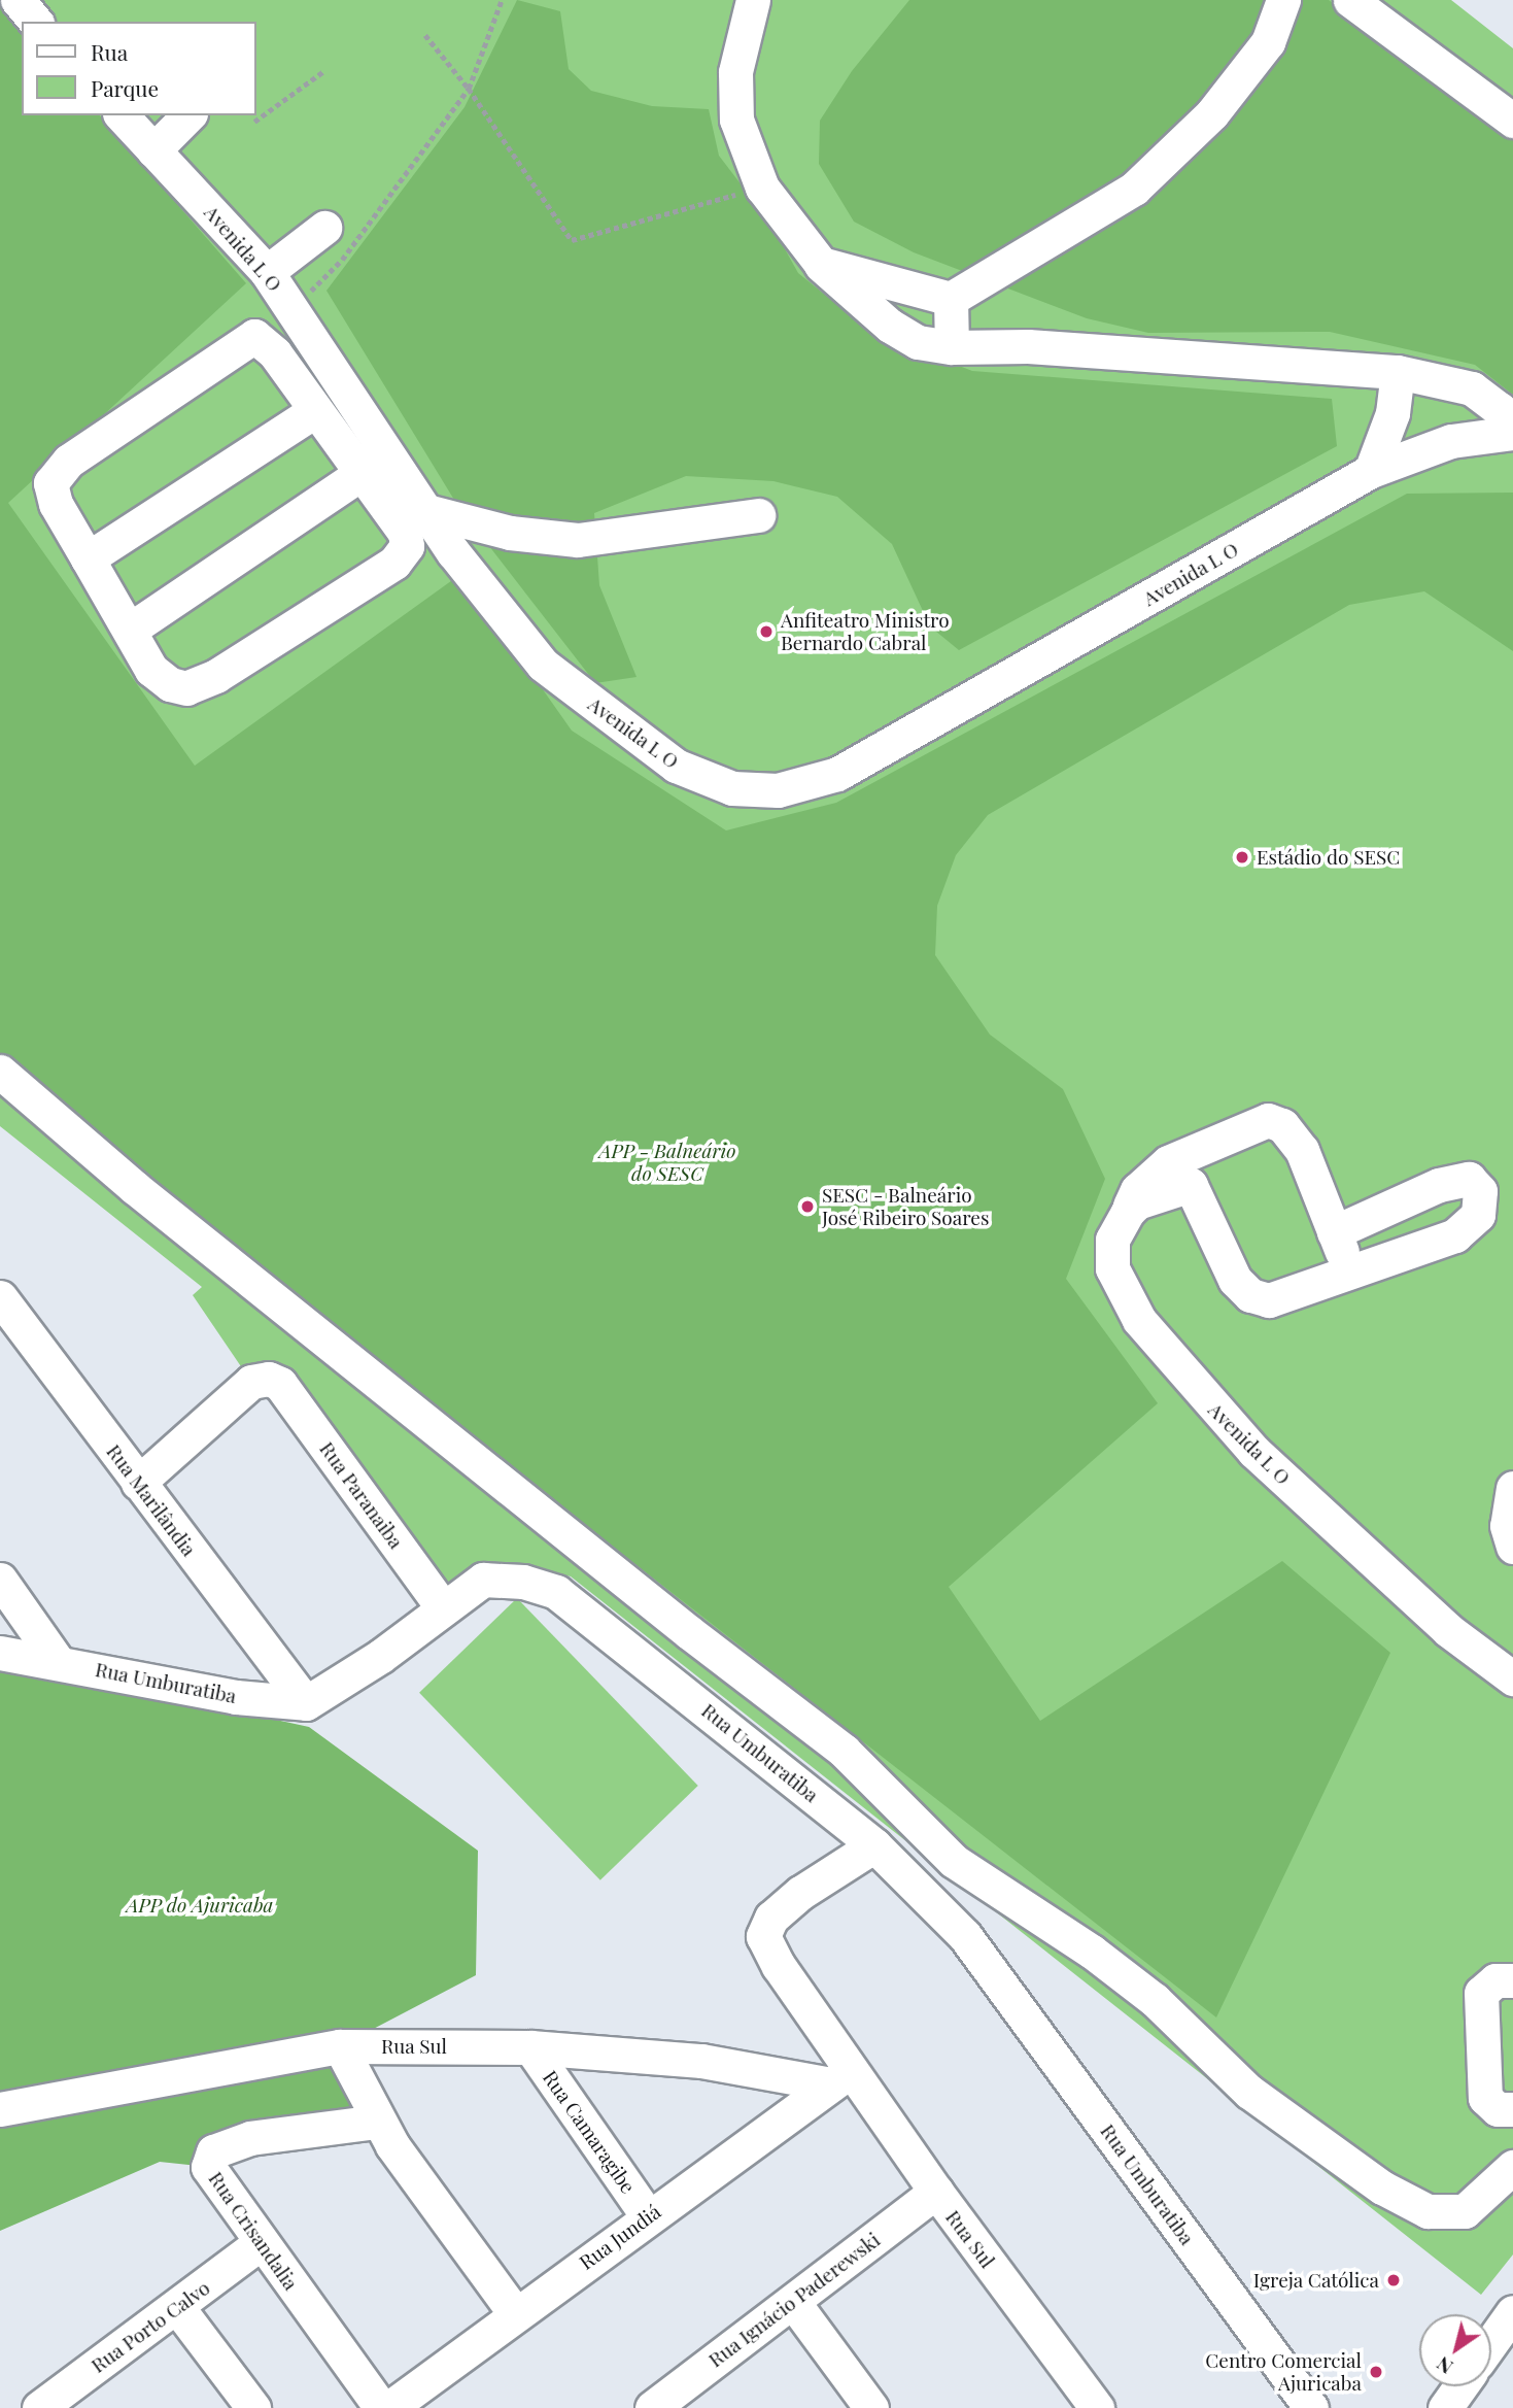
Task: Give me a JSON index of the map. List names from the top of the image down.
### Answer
{
  "streets": {
    "street": [
      "Avenida L O",
      "Rua Paranaiba",
      "Rua Marilândia",
      "Rua Umburatiba",
      "Rua Sul",
      "Rua Camaragibe",
      "Rua Crisandalia",
      "Rua Jundiá",
      "Rua Ignácio Paderewski",
      "Rua Porto Calvo"
    ]
  },
  "crossings": [
    ["Rua Paranaiba", "Rua Marilândia"],
    ["Rua Paranaiba", "Rua Umburatiba"],
    ["Rua Marilândia", "Rua Umburatiba"],
    ["Rua Umburatiba", "Rua Sul"],
    ["Rua Sul", "Rua Camaragibe"],
    ["Rua Sul", "Rua Jundiá"],
    ["Rua Sul", "Rua Ignácio Paderewski"],
    ["Rua Camaragibe", "Rua Jundiá"],
    ["Rua Crisandalia", "Rua Porto Calvo"]
  ],
  "parks": ["APP - Balneário do SESC", "APP do Ajuricaba"],
  "places": [
    "Anfiteatro Ministro Bernardo Cabral",
    "Estádio do SESC",
    "SESC - Balneário José Ribeiro Soares",
    "Igreja Católica",
    "Centro Comercial Ajuricaba"
  ],
  "legend": ["Rua", "Parque"],
  "north": "bottom left"
}
